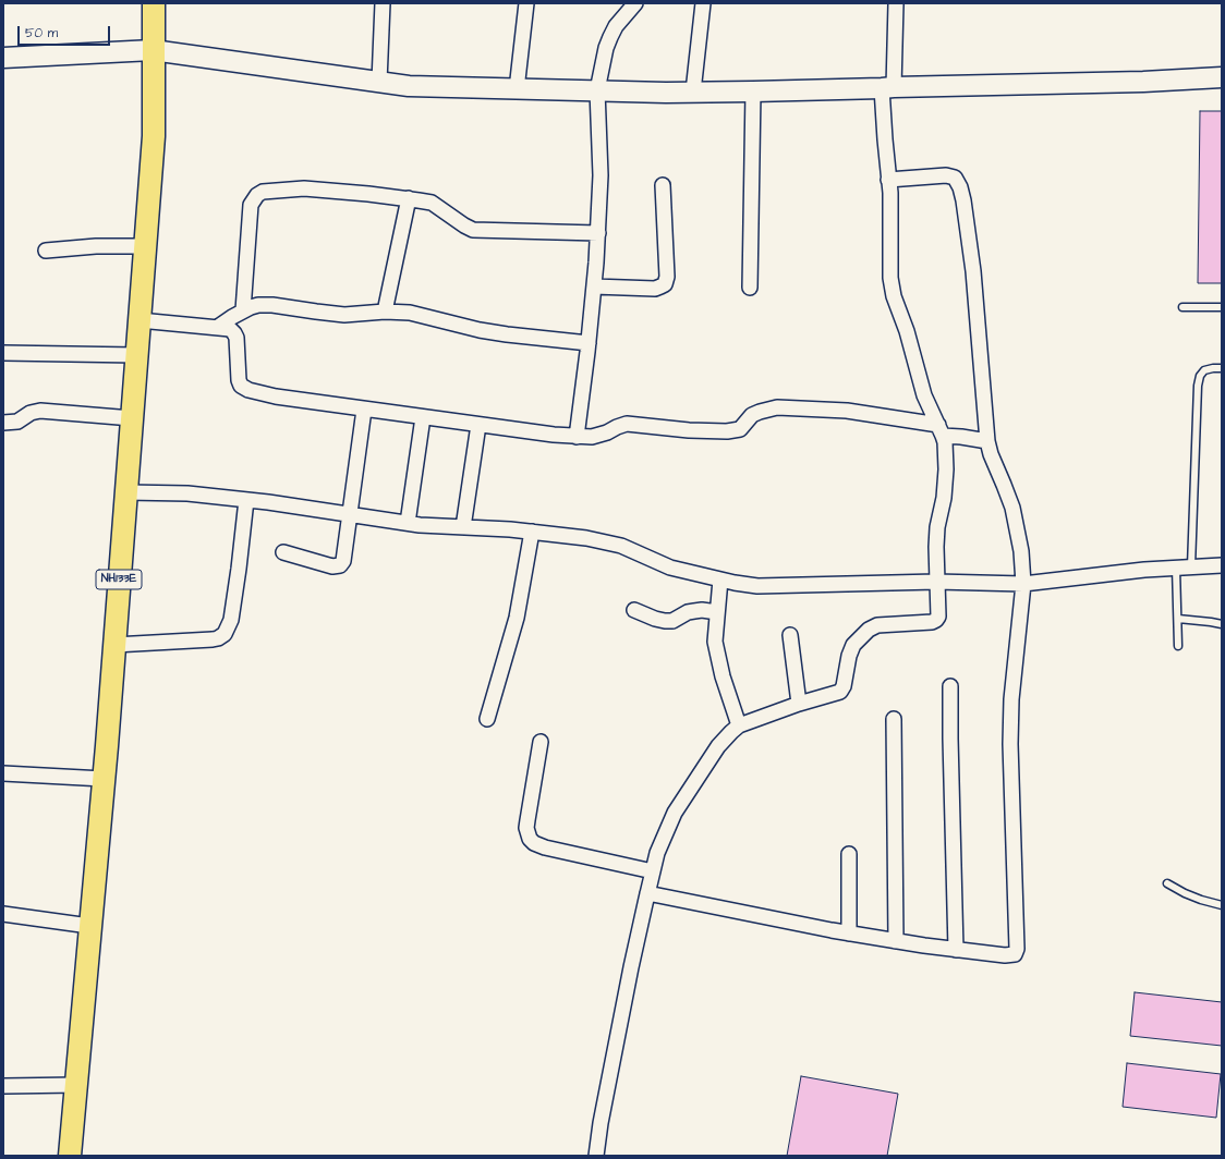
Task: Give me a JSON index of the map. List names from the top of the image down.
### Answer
{
  "streets": {
    "main road": ["NH133E"]
  },
  "scale_bar": "50 m"
}
